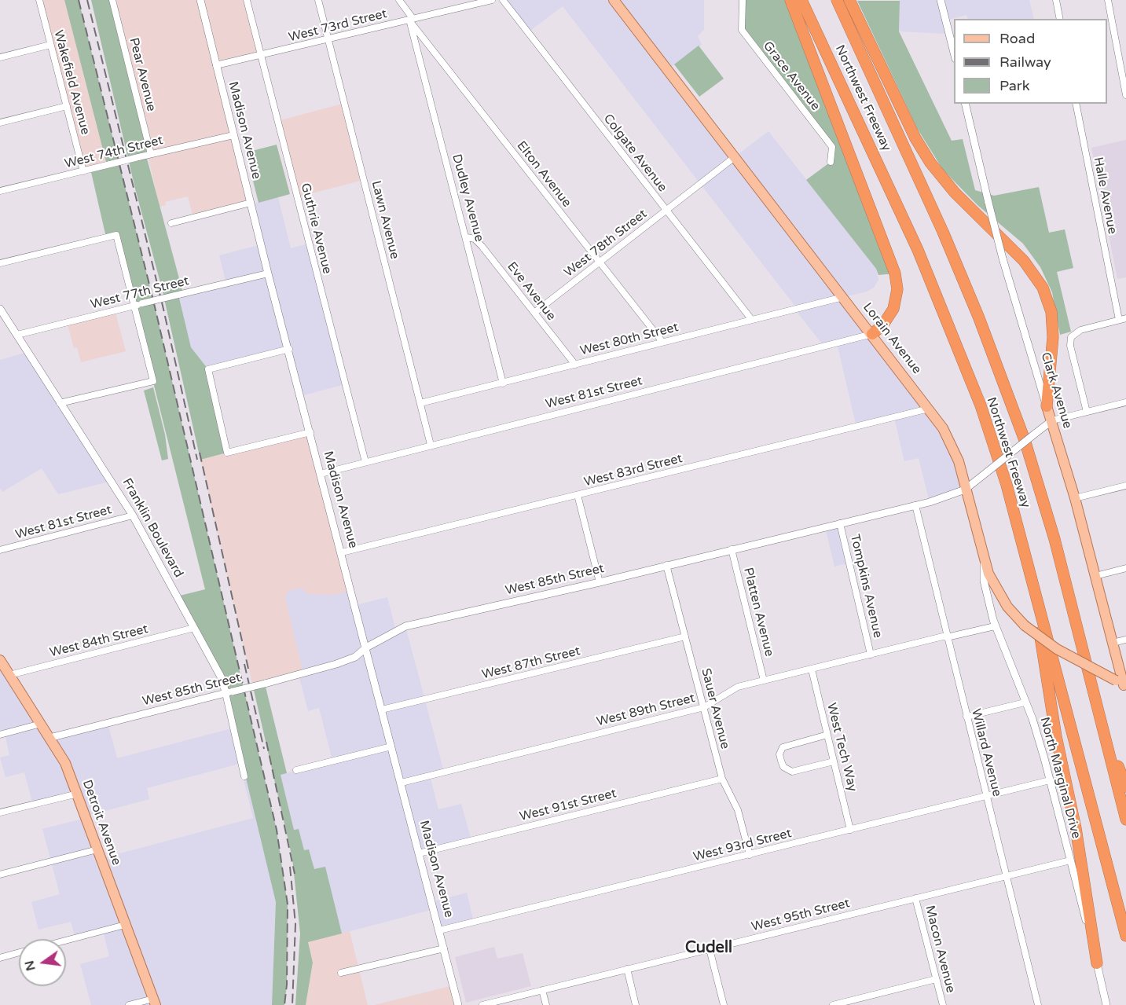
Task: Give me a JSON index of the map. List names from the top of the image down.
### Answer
{
  "streets": {
    "highway": ["Northwest Freeway"],
    "main road": ["Lorain Avenue", "Clark Avenue", "Detroit Avenue"],
    "street": [
      "West 73rd Street",
      "Pear Avenue",
      "Grace Avenue",
      "Wakefield Avenue",
      "Madison Avenue",
      "West 74th Street",
      "Colgate Avenue",
      "Elton Avenue",
      "Halle Avenue",
      "Dudley Avenue",
      "Lawn Avenue",
      "Guthrie Avenue",
      "West 78th Street",
      "Eve Avenue",
      "West 77th Street",
      "West 80th Street",
      "West 81st Street",
      "West 83rd Street",
      "Franklin Boulevard",
      "West 85th Street",
      "Tompkins Avenue",
      "Platten Avenue",
      "West 84th Street",
      "West 87th Street",
      "Sauer Avenue",
      "West 89th Street",
      "West Tech Way",
      "Willard Avenue",
      "North Marginal Drive",
      "West 91st Street",
      "West 93rd Street",
      "West 95th Street",
      "Macon Avenue"
    ]
  },
  "crossings": [
    ["West 73rd Street", "Madison Avenue"],
    ["West 73rd Street", "Elton Avenue"],
    ["West 73rd Street", "Dudley Avenue"],
    ["West 73rd Street", "Lawn Avenue"],
    ["West 73rd Street", "Guthrie Avenue"],
    ["Pear Avenue", "West 74th Street"],
    ["Wakefield Avenue", "West 74th Street"],
    ["Madison Avenue", "West 74th Street"],
    ["Madison Avenue", "West 77th Street"],
    ["Madison Avenue", "West 81st Street"],
    ["Madison Avenue", "West 83rd Street"],
    ["Madison Avenue", "West 85th Street"],
    ["Madison Avenue", "West 87th Street"],
    ["Madison Avenue", "West 89th Street"],
    ["Madison Avenue", "West 91st Street"],
    ["Madison Avenue", "West 93rd Street"],
    ["Colgate Avenue", "West 78th Street"],
    ["Colgate Avenue", "West 80th Street"],
    ["Elton Avenue", "Dudley Avenue"],
    ["Elton Avenue", "West 78th Street"],
    ["Elton Avenue", "West 80th Street"],
    ["Dudley Avenue", "Eve Avenue"],
    ["Dudley Avenue", "West 80th Street"],
    ["Lawn Avenue", "West 80th Street"],
    ["Lawn Avenue", "West 81st Street"],
    ["Guthrie Avenue", "West 81st Street"],
    ["West 78th Street", "Eve Avenue"],
    ["West 78th Street", "Lorain Avenue"],
    ["Eve Avenue", "West 80th Street"],
    ["West 77th Street", "Franklin Boulevard"],
    ["Lorain Avenue", "West 80th Street"],
    ["Lorain Avenue", "Clark Avenue"],
    ["Lorain Avenue", "West 81st Street"],
    ["Lorain Avenue", "West 83rd Street"],
    ["Lorain Avenue", "West 85th Street"],
    ["Lorain Avenue", "North Marginal Drive"],
    ["Clark Avenue", "West 85th Street"],
    ["West 81st Street", "Franklin Boulevard"],
    ["Franklin Boulevard", "West 85th Street"],
    ["Franklin Boulevard", "West 84th Street"],
    ["West 85th Street", "Tompkins Avenue"],
    ["West 85th Street", "Platten Avenue"],
    ["West 85th Street", "Sauer Avenue"],
    ["West 85th Street", "Willard Avenue"],
    ["West 85th Street", "Detroit Avenue"],
    ["Tompkins Avenue", "West 89th Street"],
    ["Platten Avenue", "West 89th Street"],
    ["West 84th Street", "Detroit Avenue"],
    ["West 87th Street", "Sauer Avenue"],
    ["Sauer Avenue", "West 89th Street"],
    ["Sauer Avenue", "West 91st Street"],
    ["Sauer Avenue", "West 93rd Street"],
    ["West 89th Street", "West Tech Way"],
    ["West 89th Street", "Willard Avenue"],
    ["West 89th Street", "North Marginal Drive"],
    ["West Tech Way", "West 93rd Street"],
    ["Willard Avenue", "West 93rd Street"],
    ["Willard Avenue", "West 95th Street"],
    ["North Marginal Drive", "West 93rd Street"],
    ["North Marginal Drive", "West 95th Street"],
    ["West 95th Street", "Macon Avenue"]
  ],
  "districts": ["Cudell"],
  "legend": ["Road", "Railway", "Park"],
  "north": "left"
}
